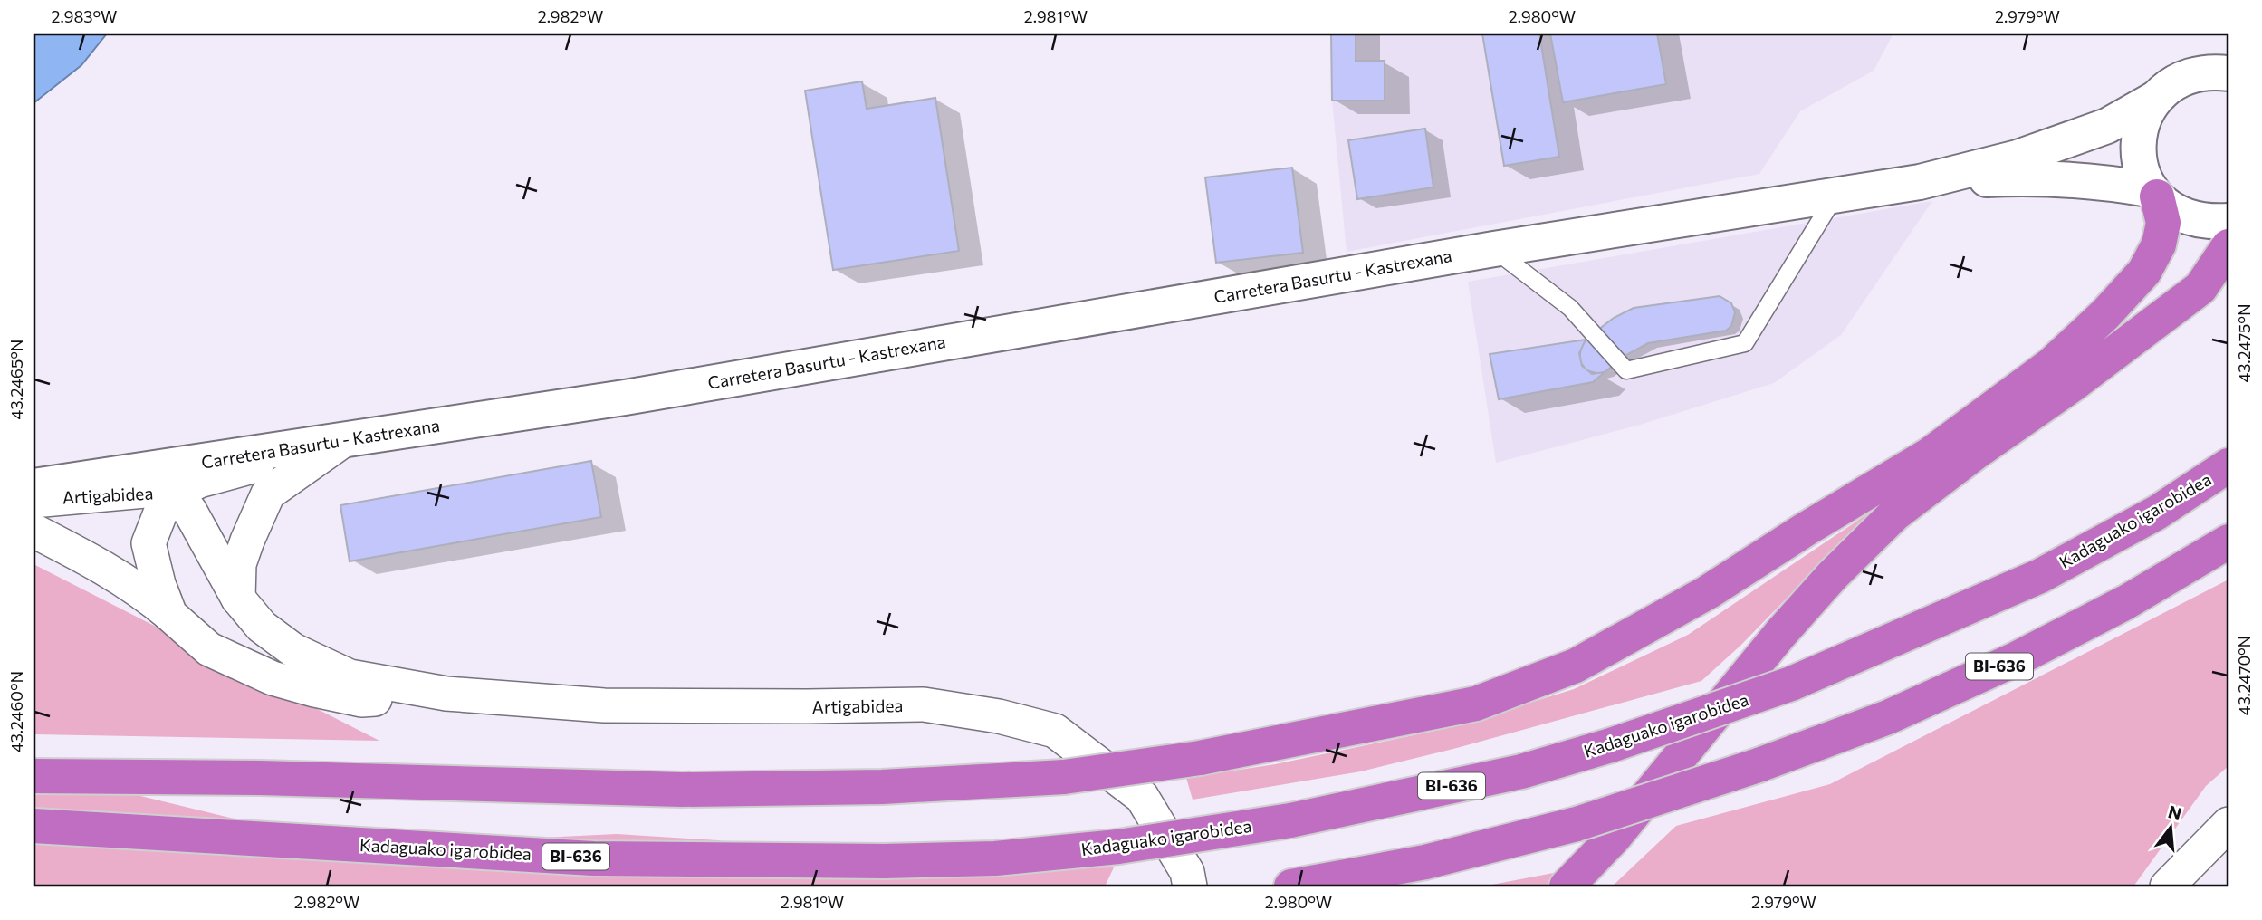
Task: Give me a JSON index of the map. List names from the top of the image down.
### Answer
{
  "streets": {
    "highway": ["Kadaguako igarobidea", "BI-636"],
    "street": ["Carretera Basurtu - Kastrexana", "Artigabidea"]
  },
  "north": "top",
  "coordinates": [
    "2.983°W",
    "2.982°W",
    "2.981°W",
    "2.980°W",
    "2.979°W",
    "43.2475°N",
    "43.2465°N",
    "43.2470°N",
    "43.2460°N"
  ]
}
